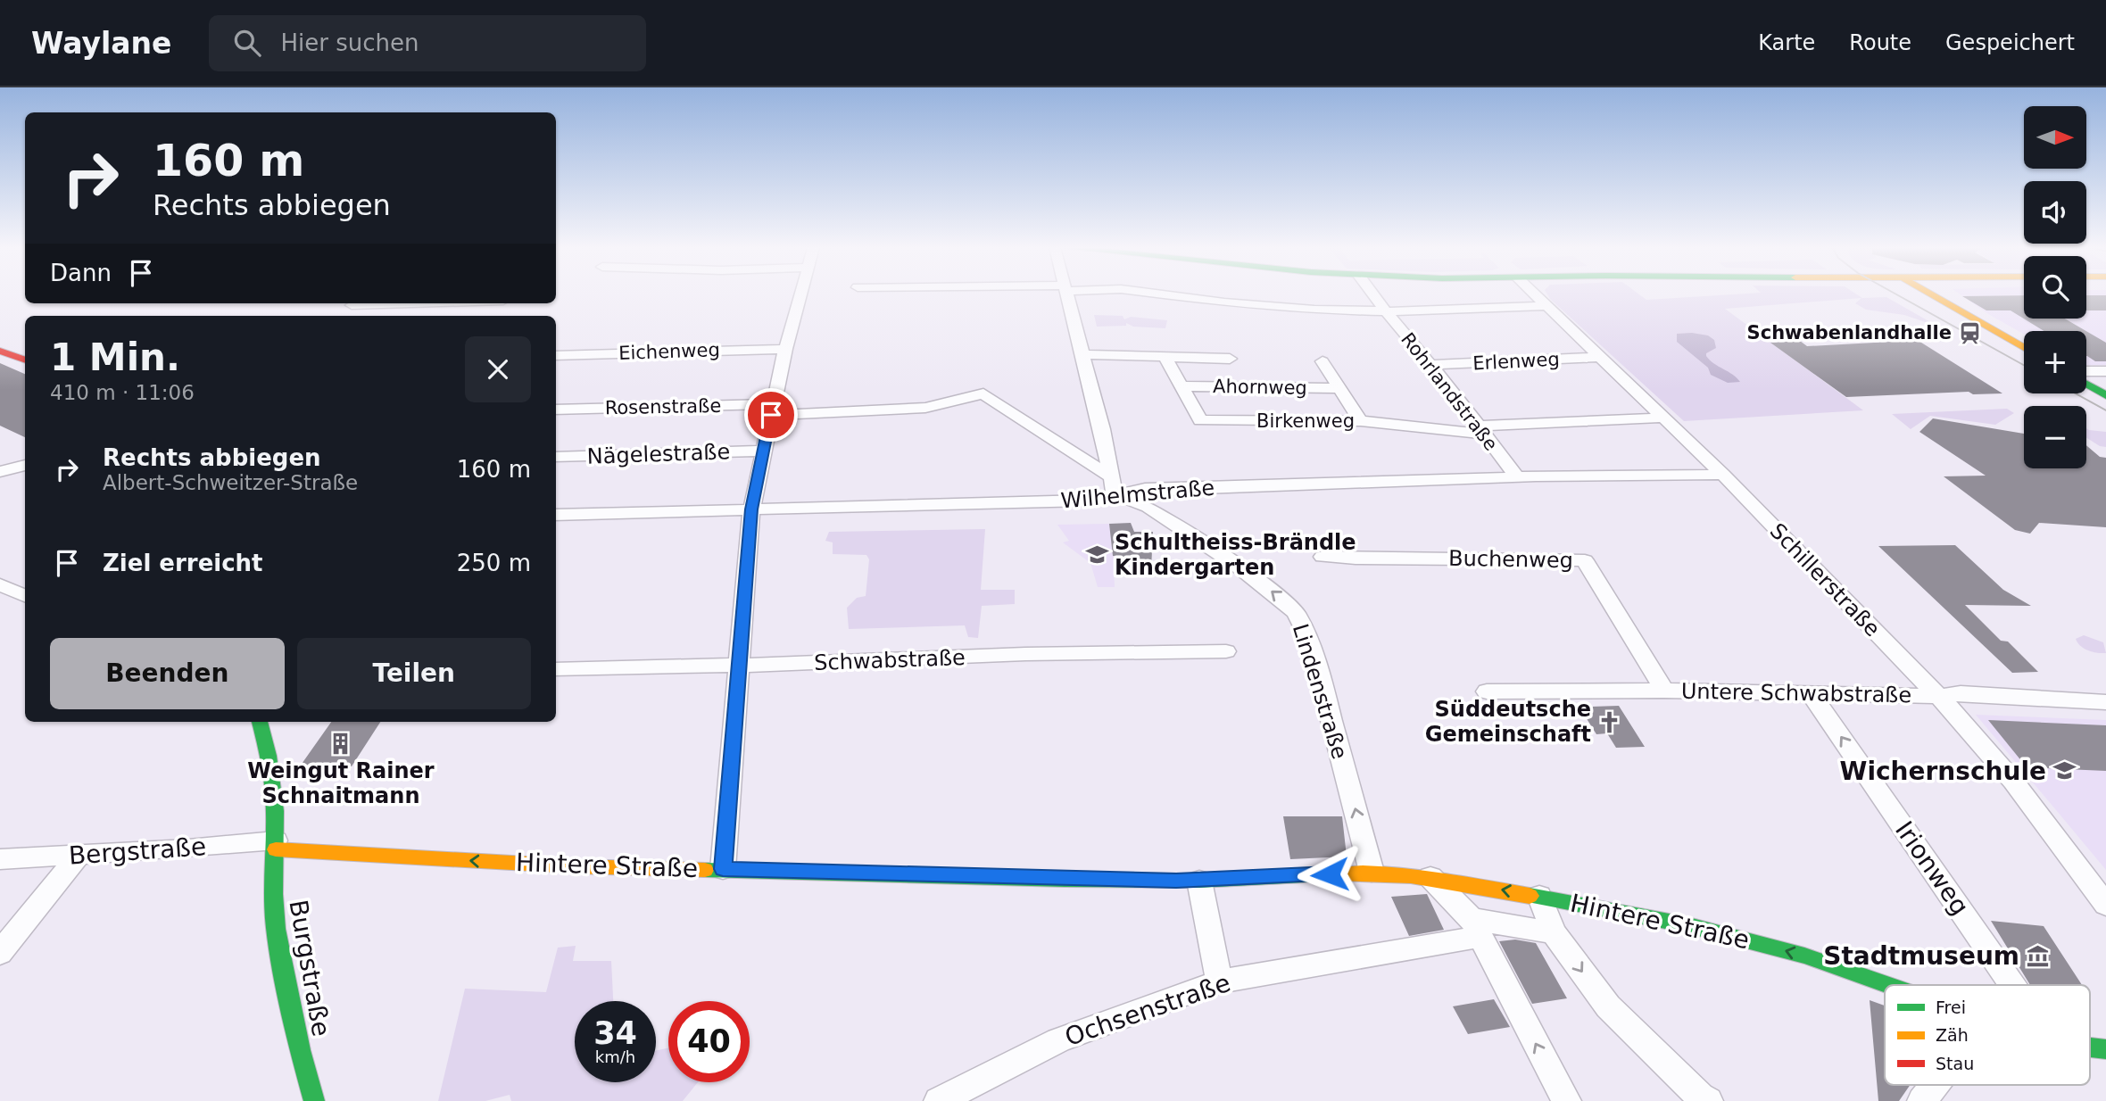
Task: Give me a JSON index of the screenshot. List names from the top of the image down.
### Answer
{
  "streets": {
    "main road": ["Hintere Straße", "Burgstraße"],
    "street": [
      "Eichenweg",
      "Erlenweg",
      "Ahornweg",
      "Rohrlandstraße",
      "Rosenstraße",
      "Birkenweg",
      "Nägelestraße",
      "Wilhelmstraße",
      "Buchenweg",
      "Schillerstraße",
      "Schwabstraße",
      "Lindenstraße",
      "Untere Schwabstraße",
      "Bergstraße",
      "Irionweg",
      "Ochsenstraße"
    ]
  },
  "crossings": [
    ["Erlenweg", "Rohrlandstraße"],
    ["Erlenweg", "Schillerstraße"],
    ["Ahornweg", "Birkenweg"],
    ["Rohrlandstraße", "Birkenweg"],
    ["Rohrlandstraße", "Wilhelmstraße"],
    ["Rosenstraße", "Lindenstraße"],
    ["Birkenweg", "Schillerstraße"],
    ["Wilhelmstraße", "Schillerstraße"],
    ["Wilhelmstraße", "Lindenstraße"],
    ["Buchenweg", "Untere Schwabstraße"],
    ["Schillerstraße", "Untere Schwabstraße"],
    ["Lindenstraße", "Hintere Straße"],
    ["Untere Schwabstraße", "Irionweg"],
    ["Bergstraße", "Hintere Straße"],
    ["Bergstraße", "Burgstraße"],
    ["Hintere Straße", "Burgstraße"],
    ["Hintere Straße", "Ochsenstraße"]
  ],
  "one_way": ["Lindenstraße", "Hintere Straße", "Irionweg"],
  "places": {
    "station": ["Schwabenlandhalle"],
    "school or university": ["Schultheiss-Brändle Kindergarten", "Wichernschule"],
    "church": ["Süddeutsche Gemeinschaft"],
    "building": ["Weingut Rainer Schnaitmann"],
    "museum": ["Stadtmuseum"]
  },
  "legend": ["Frei", "Zäh", "Stau"],
  "north": "right",
  "page": {
    "header": "Waylane",
    "search": "Hier suchen",
    "nav": ["Karte", "Route", "Gespeichert"],
    "map_buttons": ["+", "−"],
    "turn": ["160 m", "Rechts abbiegen"],
    "then": "Dann",
    "heading": ["1 Min.", "410 m · 11:06"],
    "list": [
      {
        "name": "Rechts abbiegen",
        "note": "Albert-Schweitzer-Straße",
        "value": "160 m"
      },
      {
        "name": "Ziel erreicht",
        "value": "250 m"
      }
    ],
    "buttons": ["Beenden", "Teilen"],
    "speed": "34 km/h",
    "limit": "40"
  }
}
